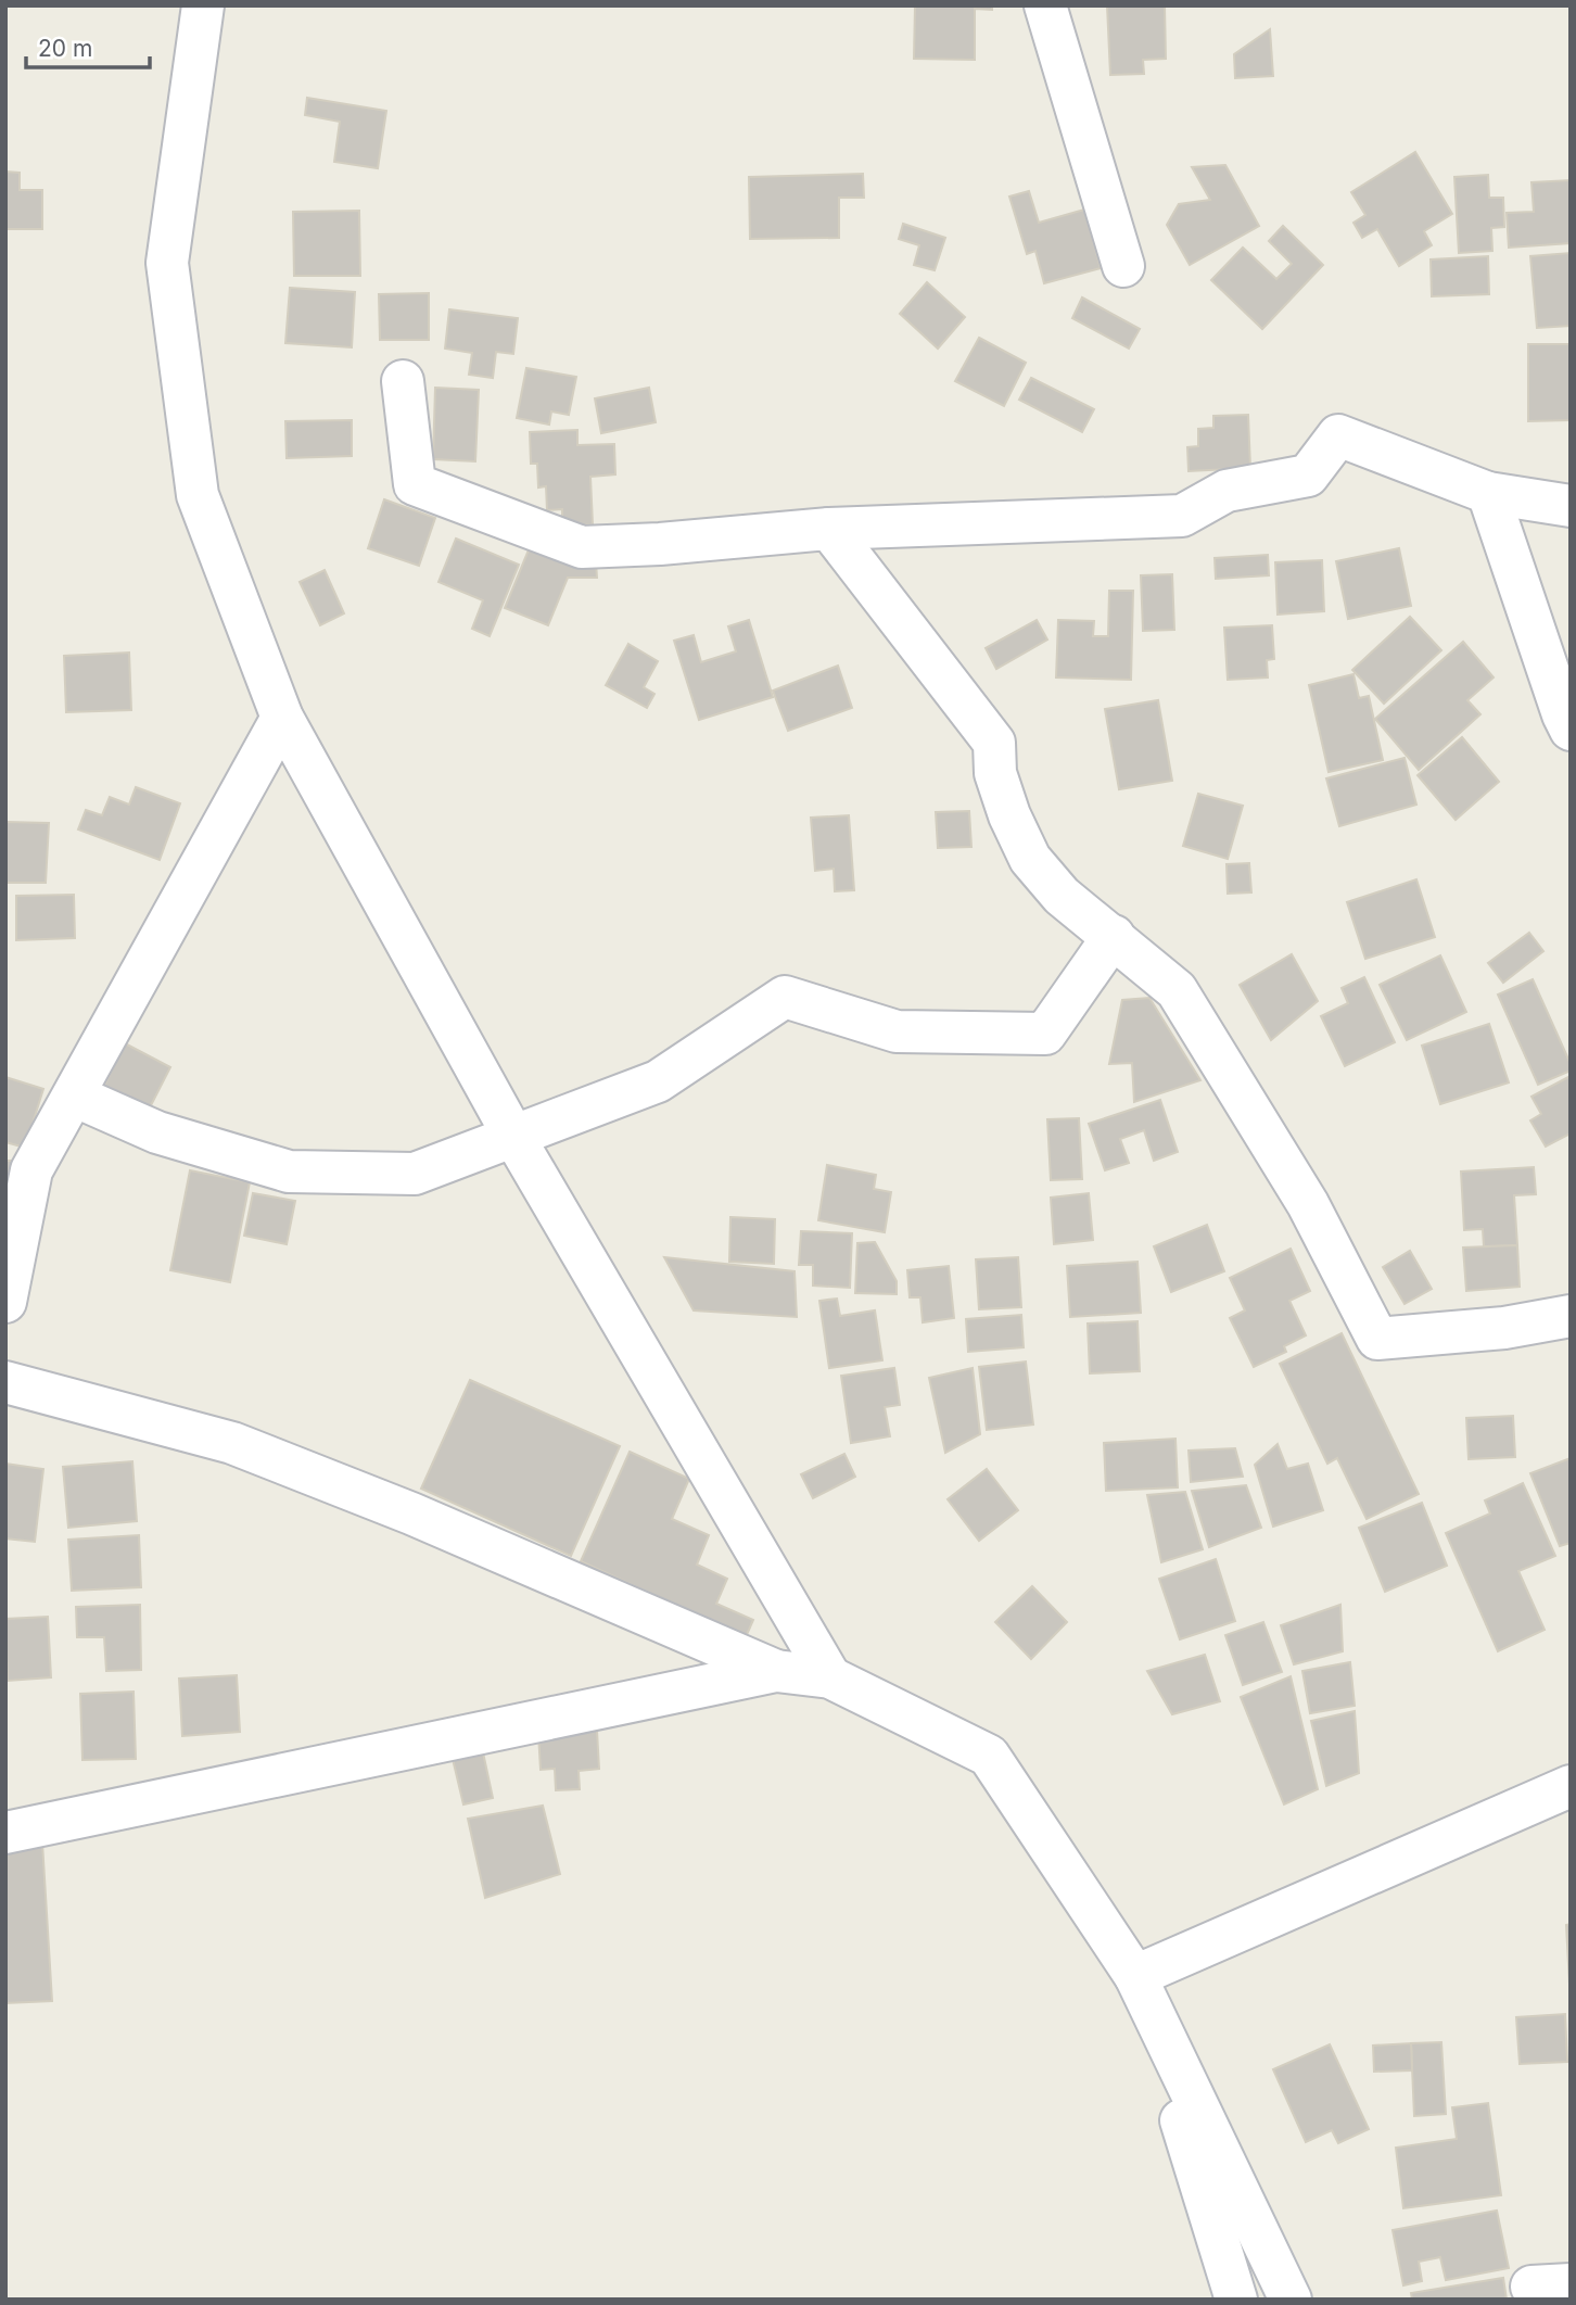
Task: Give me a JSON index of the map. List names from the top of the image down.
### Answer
{
  "scale_bar": "20 m"
}
